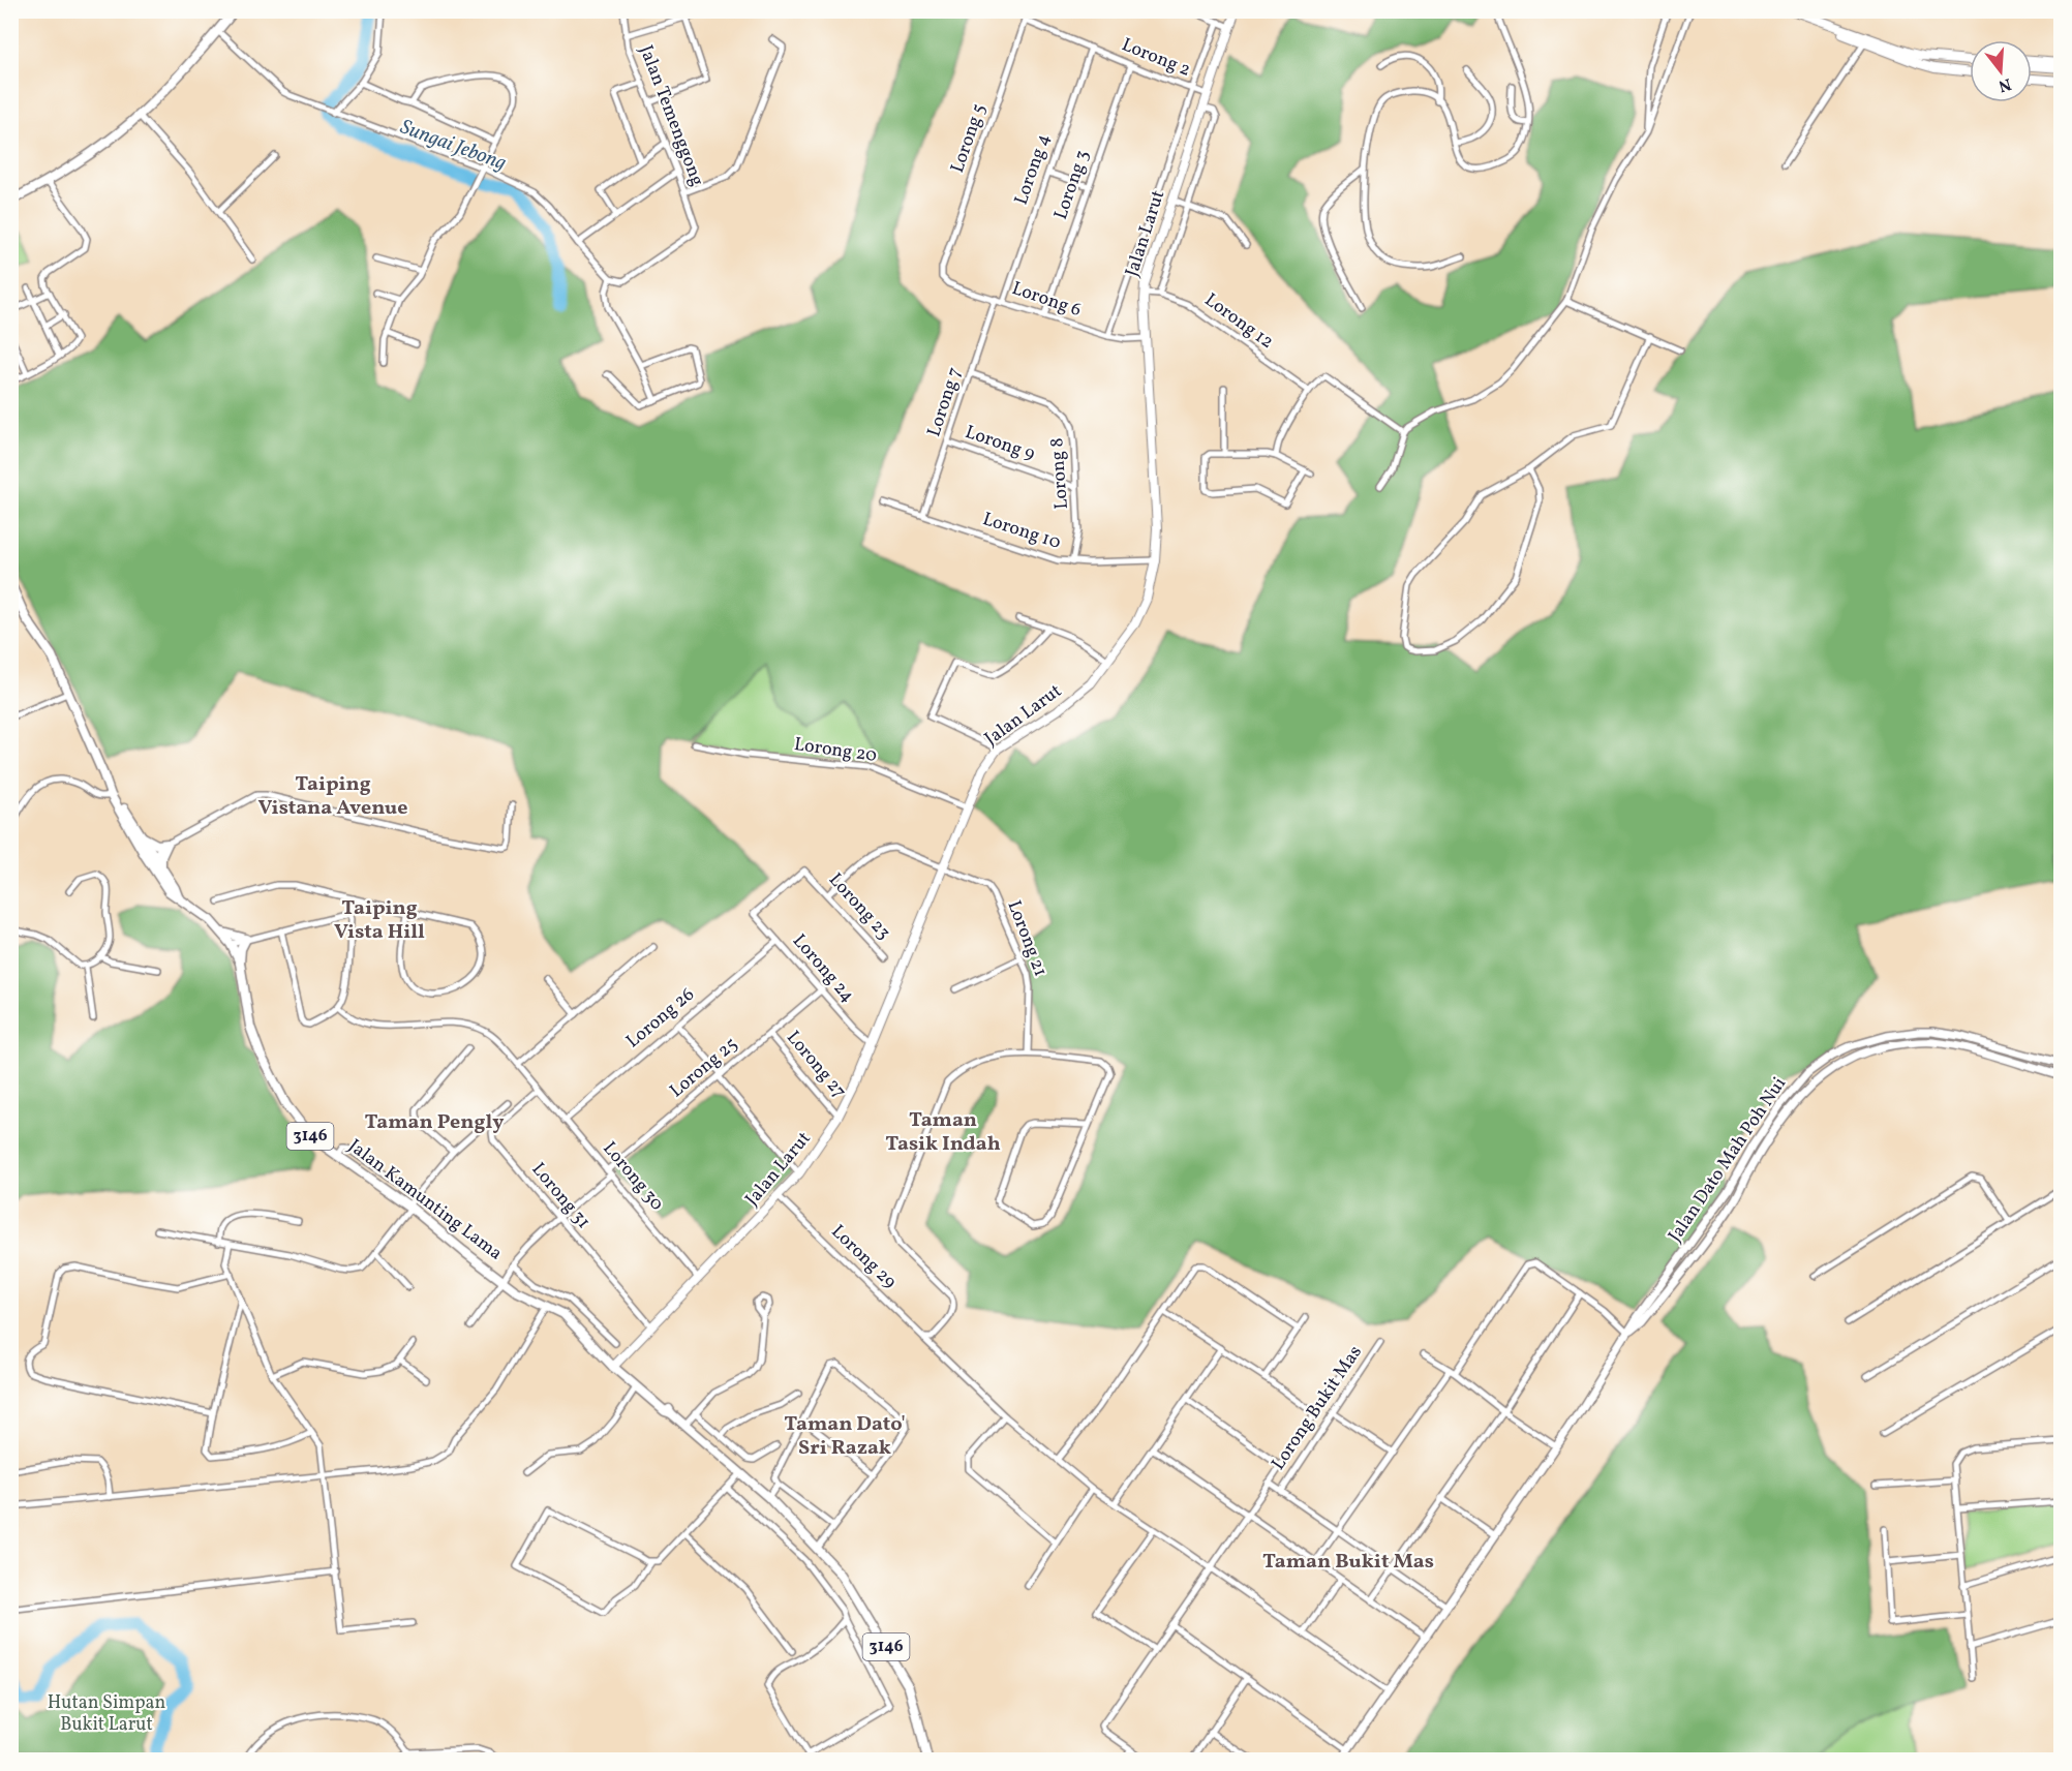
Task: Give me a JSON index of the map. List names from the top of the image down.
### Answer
{
  "streets": {
    "main road": ["Jalan Larut", "3146", "Jalan Kamunting Lama"],
    "street": [
      "Lorong 2",
      "Jalan Temenggong",
      "Lorong 5",
      "Lorong 4",
      "Lorong 3",
      "Lorong 6",
      "Lorong 12",
      "Lorong 7",
      "Lorong 9",
      "Lorong 8",
      "Lorong 10",
      "Lorong 20",
      "Lorong 23",
      "Lorong 21",
      "Lorong 24",
      "Lorong 26",
      "Lorong 27",
      "Lorong 25",
      "Jalan Dato Mah Poh Nui",
      "Lorong 30",
      "Lorong 31",
      "Lorong 29",
      "Lorong Bukit Mas"
    ]
  },
  "crossings": [
    ["Lorong 2", "Lorong 5"],
    ["Lorong 2", "Lorong 4"],
    ["Lorong 2", "Lorong 3"],
    ["Lorong 2", "Jalan Larut"],
    ["Lorong 5", "Lorong 6"],
    ["Lorong 4", "Lorong 6"],
    ["Lorong 3", "Lorong 6"],
    ["Jalan Larut", "Lorong 6"],
    ["Jalan Larut", "Lorong 12"],
    ["Jalan Larut", "Lorong 10"],
    ["Jalan Larut", "Lorong 20"],
    ["Jalan Larut", "Lorong 21"],
    ["Jalan Larut", "Lorong 24"],
    ["Jalan Larut", "Lorong 27"],
    ["Jalan Larut", "Lorong 30"],
    ["Jalan Larut", "Lorong 31"],
    ["Jalan Larut", "Jalan Kamunting Lama"],
    ["Jalan Larut", "Lorong 29"],
    ["Lorong 6", "Lorong 7"],
    ["Lorong 7", "Lorong 9"],
    ["Lorong 7", "Lorong 8"],
    ["Lorong 7", "Lorong 10"],
    ["Lorong 9", "Lorong 8"],
    ["Lorong 8", "Lorong 10"],
    ["Lorong 23", "Lorong 21"],
    ["Lorong 23", "Lorong 24"],
    ["Lorong 24", "Lorong 26"],
    ["Lorong 24", "Lorong 25"],
    ["Lorong 26", "Lorong 30"],
    ["Lorong 27", "Lorong 25"],
    ["Lorong 25", "Lorong 30"],
    ["Lorong 25", "Lorong 31"],
    ["Lorong 25", "Jalan Kamunting Lama"],
    ["Jalan Dato Mah Poh Nui", "Lorong 29"],
    ["Lorong 30", "Lorong 31"]
  ],
  "districts": [
    "Taiping Vistana Avenue",
    "Taiping Vista Hill",
    "Taman Tasik Indah",
    "Taman Pengly",
    "Taman Dato' Sri Razak",
    "Taman Bukit Mas"
  ],
  "water": ["Sungai Jebong"],
  "parks": ["Hutan Simpan Bukit Larut"],
  "north": "bottom"
}
